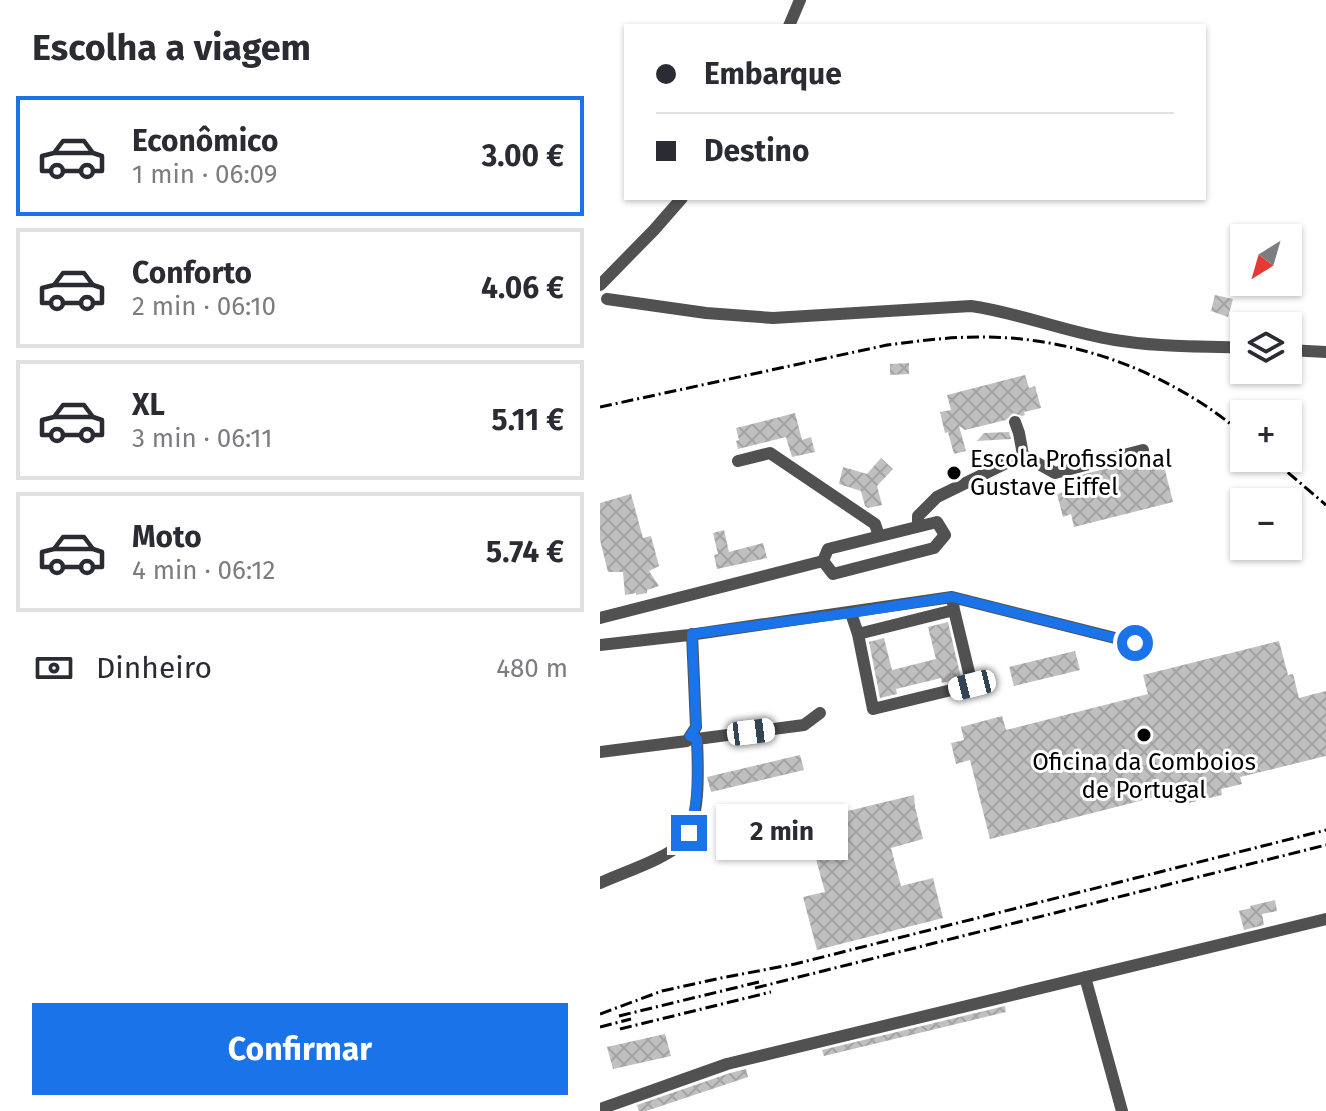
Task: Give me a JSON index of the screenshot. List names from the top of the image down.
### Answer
{
  "places": ["Escola Profissional Gustave Eiffel", "Oficina da Comboios de Portugal"],
  "north": "bottom left",
  "page": {
    "heading": "Escolha a viagem",
    "banner": ["Embarque", "Destino"],
    "list": [
      {
        "name": "Econômico",
        "note": "1 min · 06:09",
        "value": "3.00 €"
      },
      {
        "name": "Conforto",
        "note": "2 min · 06:10",
        "value": "4.06 €"
      },
      {
        "name": "XL",
        "note": "3 min · 06:11",
        "value": "5.11 €"
      },
      {
        "name": "Moto",
        "note": "4 min · 06:12",
        "value": "5.74 €"
      }
    ],
    "map_buttons": ["+", "−"],
    "pay": ["Dinheiro", "480 m"],
    "bubble": "2 min",
    "buttons": "Confirmar"
  }
}
